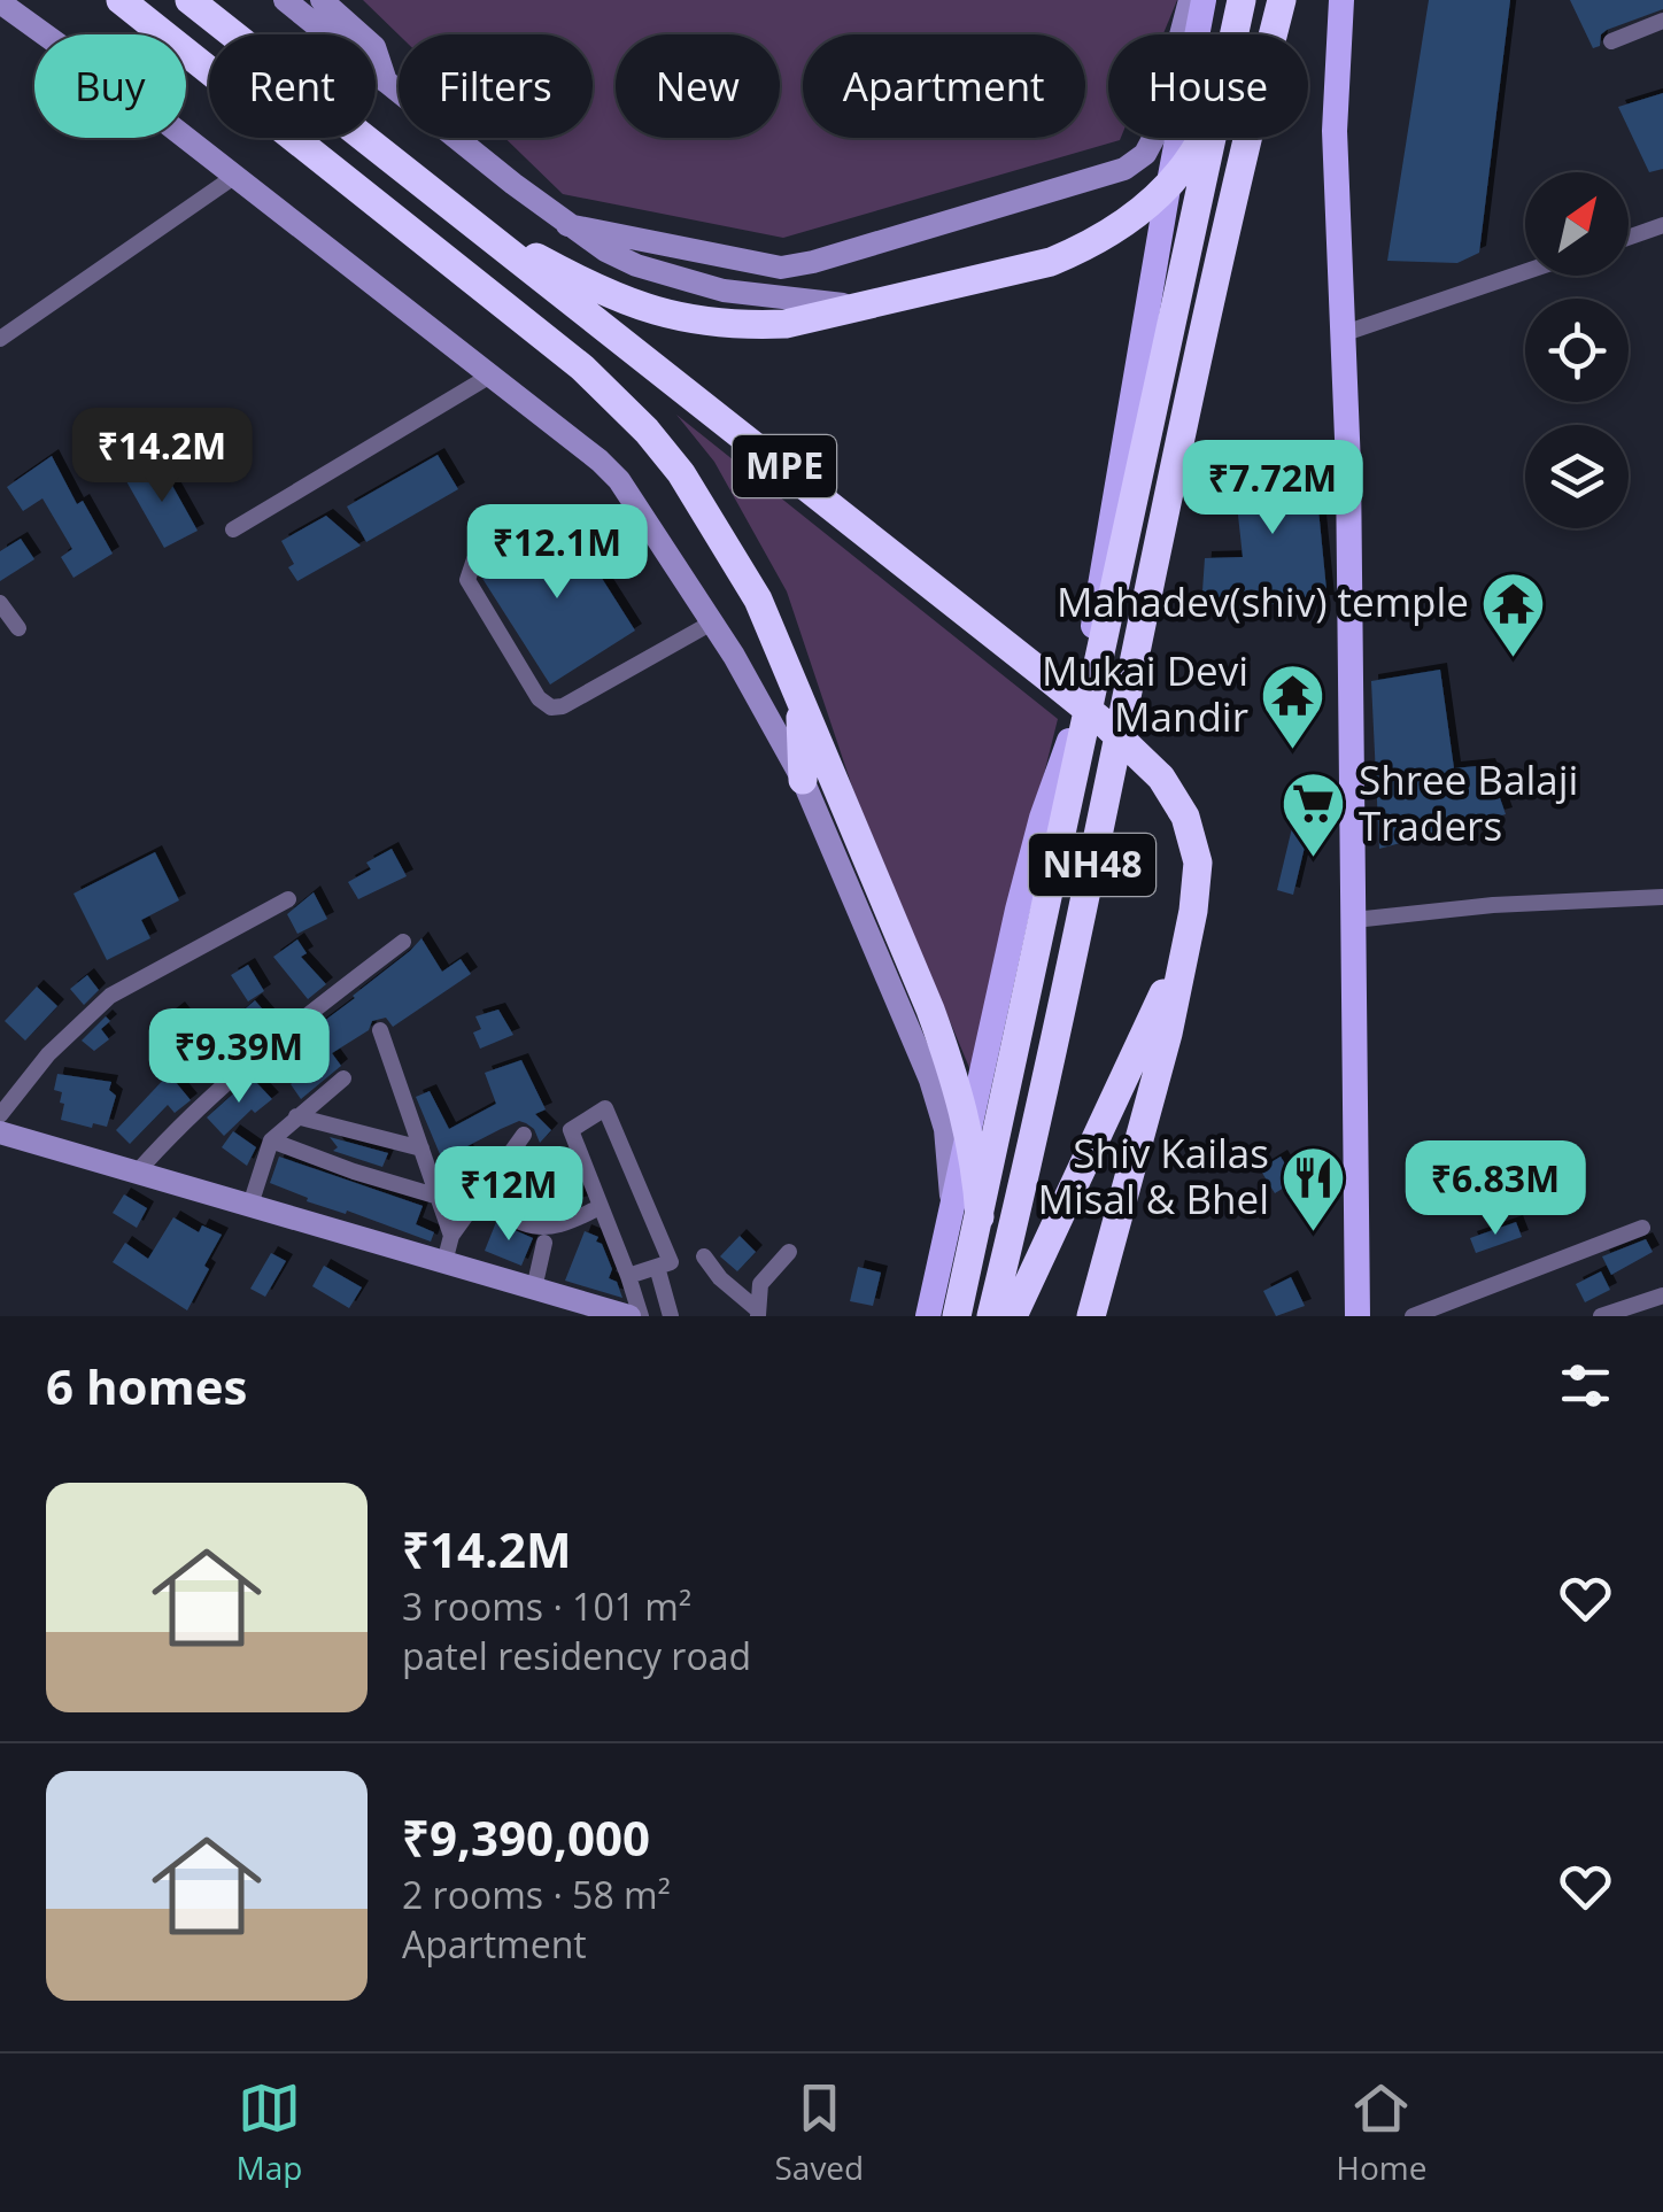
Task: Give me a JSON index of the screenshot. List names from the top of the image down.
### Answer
{
  "streets": {
    "highway": ["MPE", "NH48"]
  },
  "crossings": [
    ["MPE", "NH48"]
  ],
  "places": {
    "temple": ["Mahadev(shiv) temple", "Mukai Devi Mandir"],
    "supermarket": ["Shree Balaji Traders"],
    "restaurant": ["Shiv Kailas Misal & Bhel"]
  },
  "north": "top right",
  "page": {
    "chip": [
      "Buy",
      "Rent",
      "Filters",
      "New",
      "Apartment",
      "House"
    ],
    "price": [
      "₹14.2M",
      "₹7.72M",
      "₹12.1M",
      "₹9.39M",
      "₹6.83M",
      "₹12M"
    ],
    "heading": "6 homes",
    "list": [
      {
        "name": "₹14.2M",
        "note": "3 rooms · 101 m² · patel residency road"
      },
      {
        "name": "₹9,390,000",
        "note": "2 rooms · 58 m² · Apartment"
      }
    ],
    "tabs": ["Map", "Saved", "Home"]
  }
}
